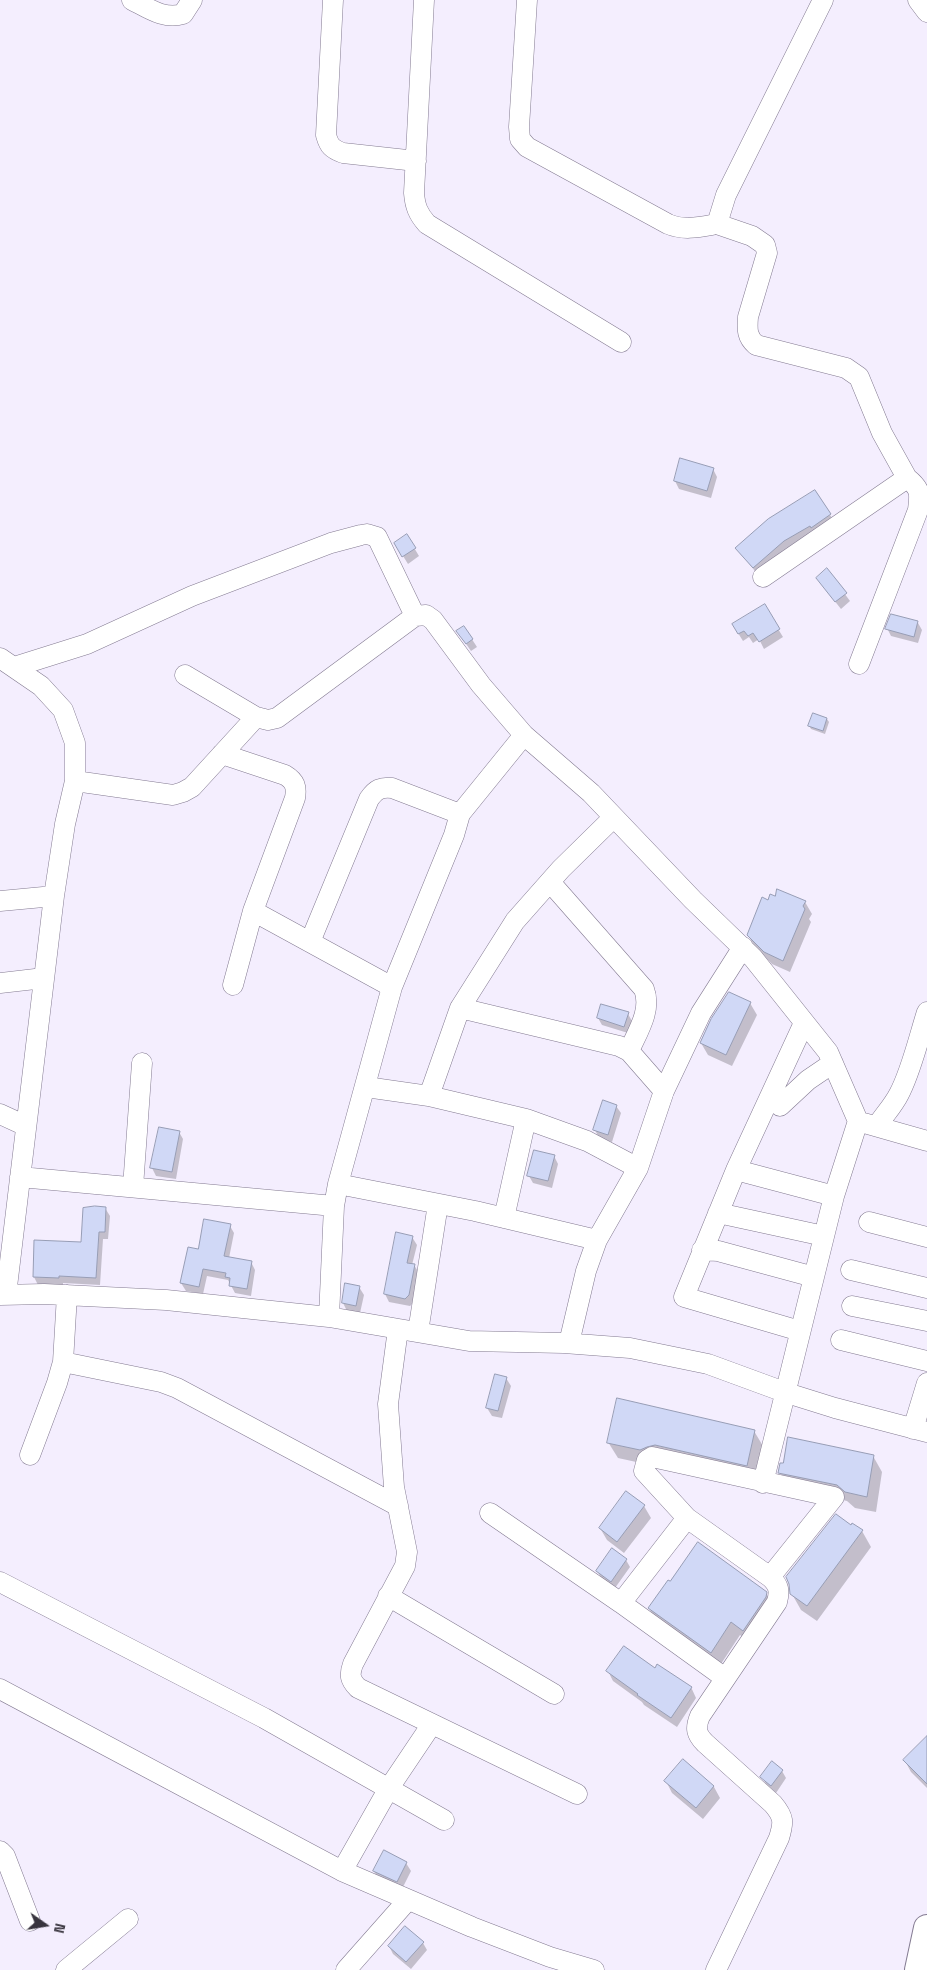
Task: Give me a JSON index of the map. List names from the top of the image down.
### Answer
{
  "north": "right"
}
